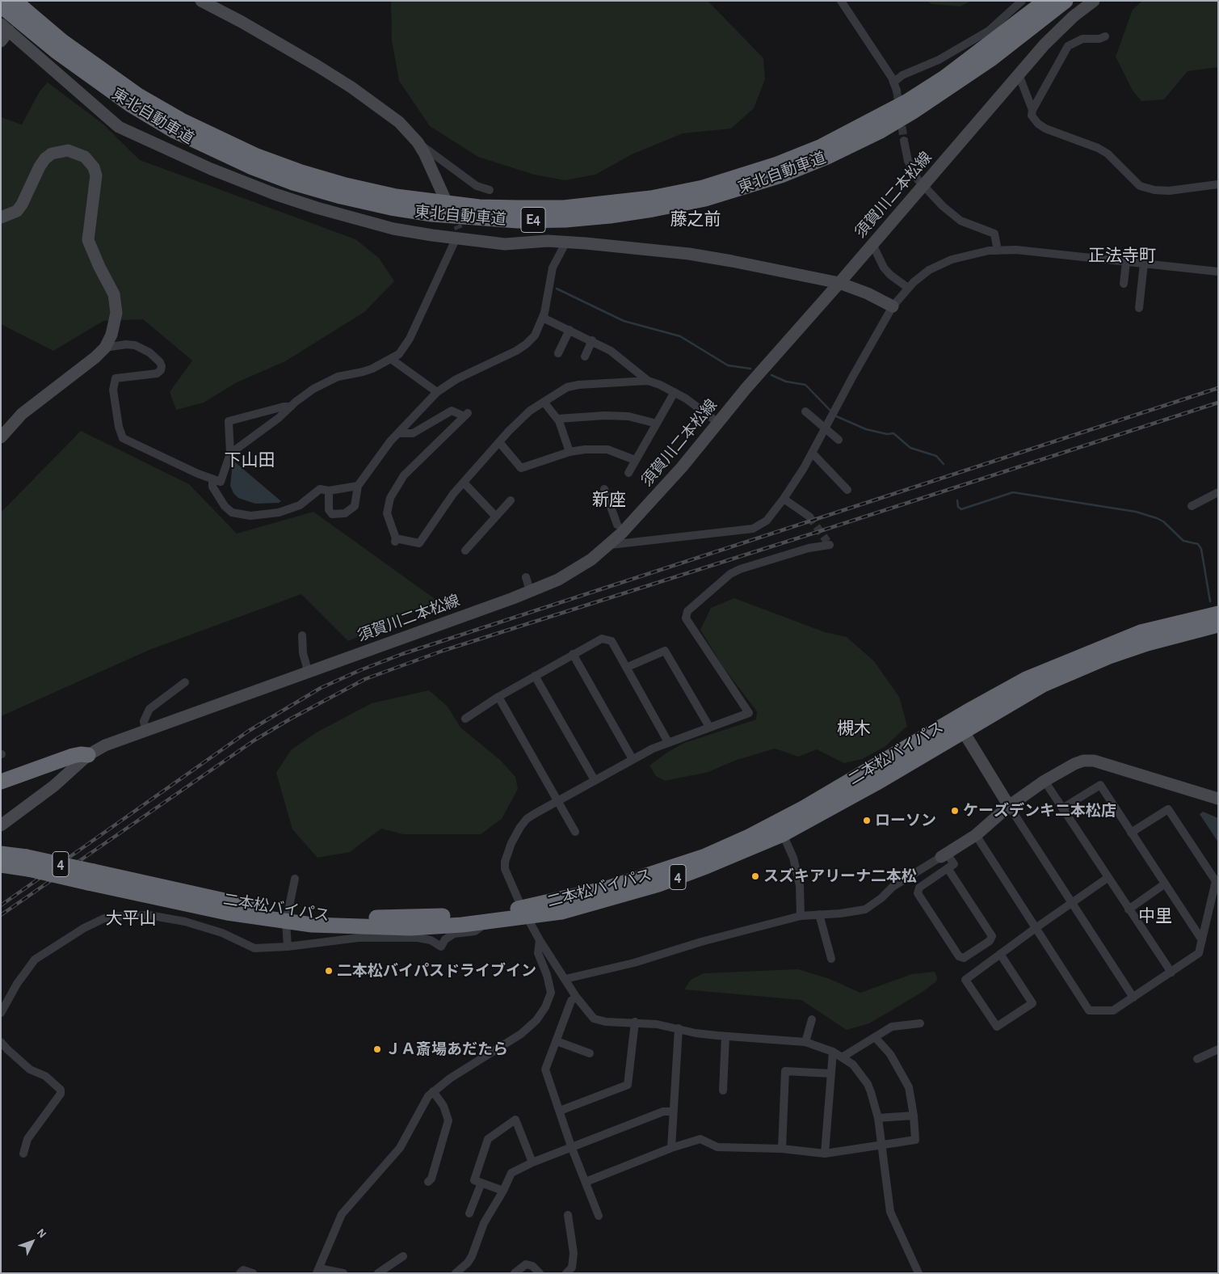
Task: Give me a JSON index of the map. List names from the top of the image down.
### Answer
{
  "streets": {
    "highway": [
      "東北自動車道",
      "E4",
      "二本松バイパス",
      "4"
    ],
    "street": ["須賀川二本松線"]
  },
  "districts": [
    "藤之前",
    "正法寺町",
    "下山田",
    "新座",
    "槻木",
    "中里",
    "大平山"
  ],
  "places": [
    "ケーズデンキ二本松店",
    "ローソン",
    "スズキアリーナ二本松",
    "二本松バイパスドライブイン",
    "ＪＡ斎場あだたら"
  ],
  "north": "top right"
}
